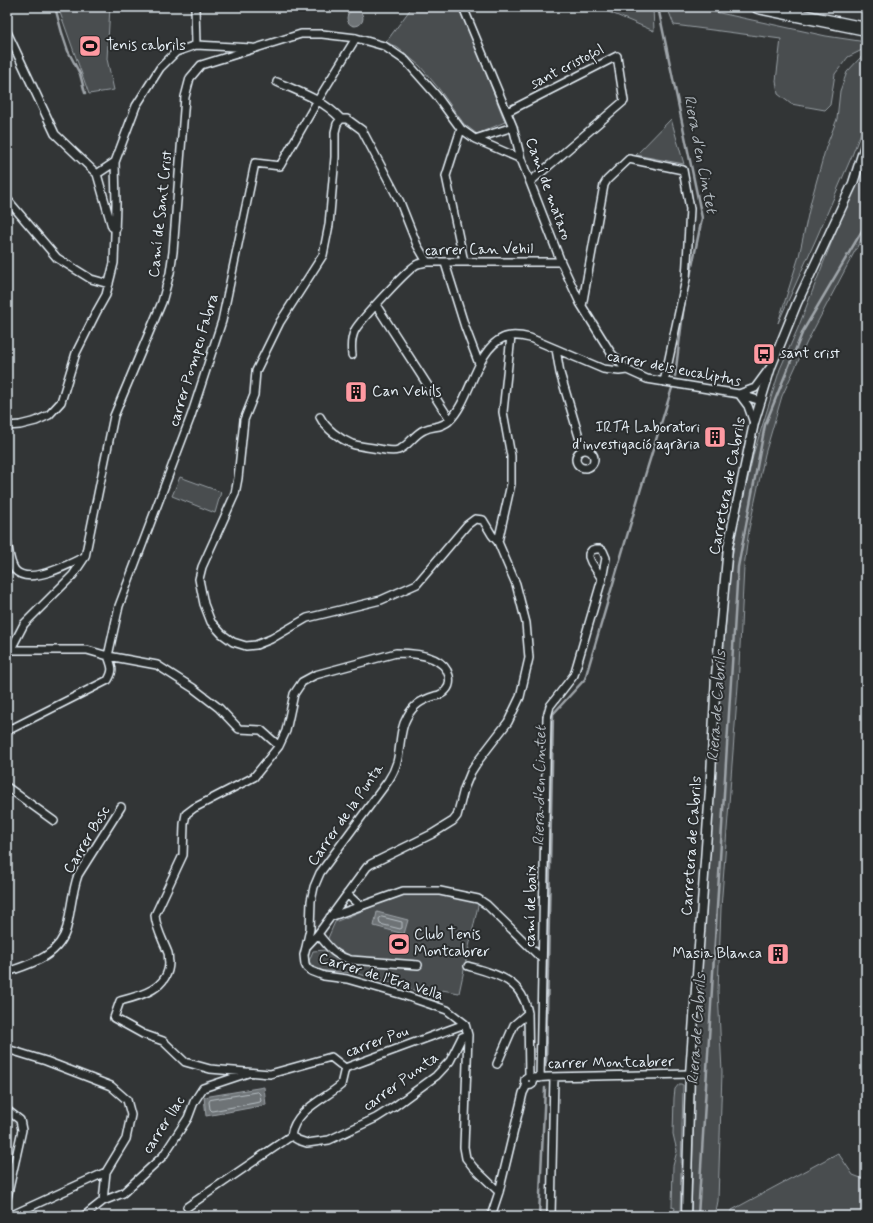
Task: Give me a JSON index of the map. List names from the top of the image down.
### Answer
{
  "streets": {
    "street": [
      "sant cristofol",
      "Camí de mataro",
      "Camí de Sant Crist",
      "carrer Can Vehil",
      "carrer Pompeu Fabra",
      "carrer dels eucaliptus",
      "Carretera de Cabrils",
      "Carrer de la Punta",
      "Carrer Bosc",
      "camí de baix",
      "Carrer de l'Era Vella",
      "carrer Pou",
      "carrer Montcabrer",
      "carrer Punta",
      "carrer llac"
    ]
  },
  "crossings": [
    ["sant cristofol", "Camí de mataro"],
    ["Camí de mataro", "Camí de Sant Crist"],
    ["Camí de mataro", "carrer Can Vehil"],
    ["Camí de mataro", "carrer dels eucaliptus"],
    ["Camí de Sant Crist", "carrer Pompeu Fabra"],
    ["carrer dels eucaliptus", "Carretera de Cabrils"],
    ["Carretera de Cabrils", "carrer Montcabrer"],
    ["Carrer de la Punta", "Carrer de l'Era Vella"],
    ["Carrer de la Punta", "carrer Pou"],
    ["Carrer de la Punta", "carrer llac"],
    ["camí de baix", "carrer Montcabrer"],
    ["Carrer de l'Era Vella", "carrer Pou"],
    ["carrer Pou", "carrer Punta"]
  ],
  "water": ["Riera d'en Cintet", "Riera de Cabrils"],
  "places": {
    "sports": ["Tenis cabrils", "Club Tenis Montcabrer"],
    "bus stop": ["sant crist"],
    "building": ["Can Vehils", "IRTA Laboratori d'investigació agrària", "Masia Blanca"]
  }
}
